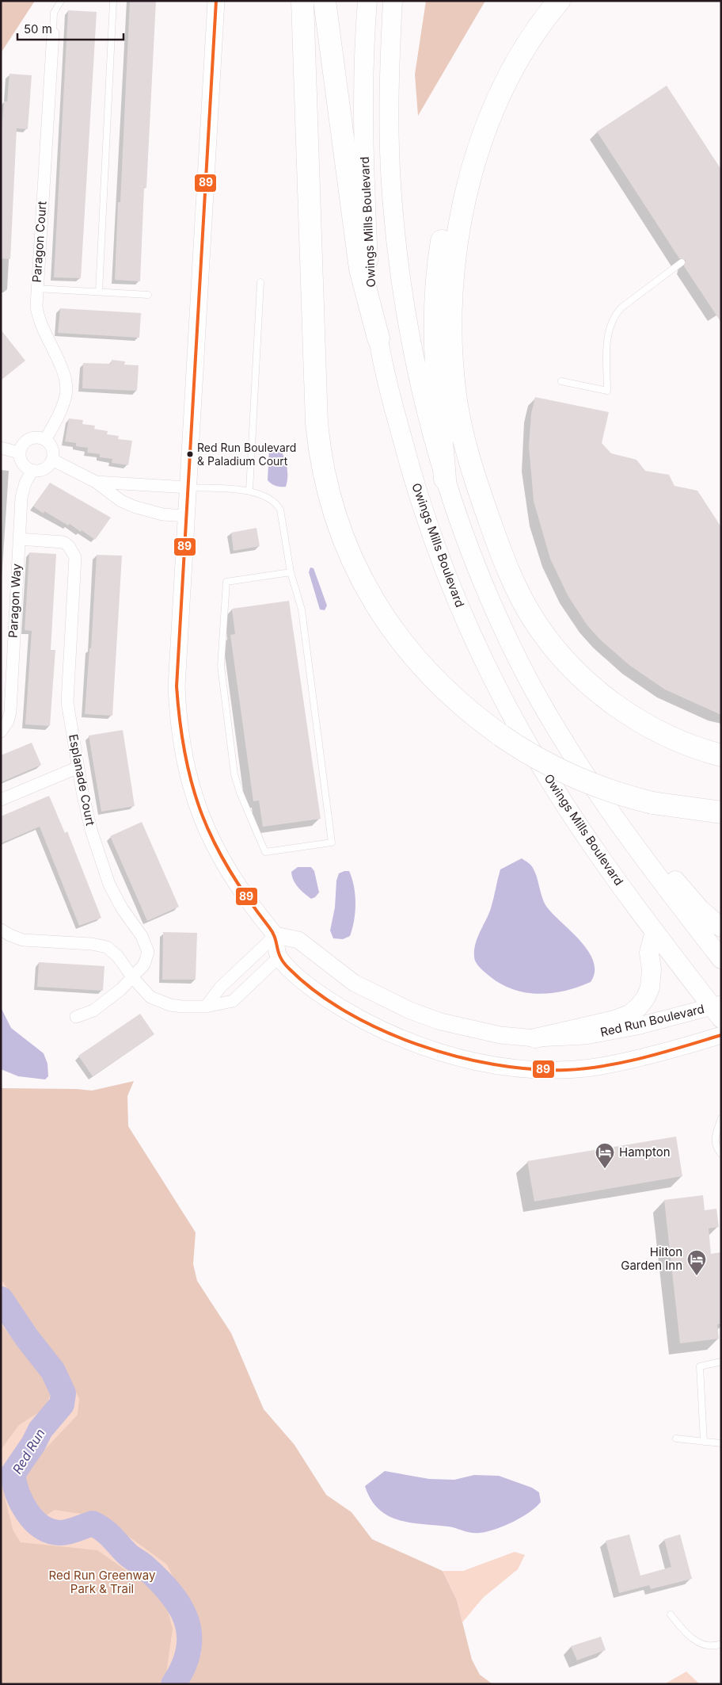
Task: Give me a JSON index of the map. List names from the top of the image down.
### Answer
{
  "streets": {
    "main road": ["Owings Mills Boulevard", "Red Run Boulevard"],
    "street": ["Paragon Court", "Paragon Way", "Esplanade Court"]
  },
  "crossings": [
    ["Owings Mills Boulevard", "Red Run Boulevard"],
    ["Paragon Court", "Paragon Way"],
    ["Paragon Way", "Esplanade Court"]
  ],
  "water": ["Red Run"],
  "parks": ["Red Run Greenway Park & Trail"],
  "places": {
    "other": ["Red Run Boulevard & Paladium Court"],
    "hotel": ["Hampton", "Hilton Garden Inn"]
  },
  "lines": ["transit line 89"],
  "scale_bar": "50 m"
}
